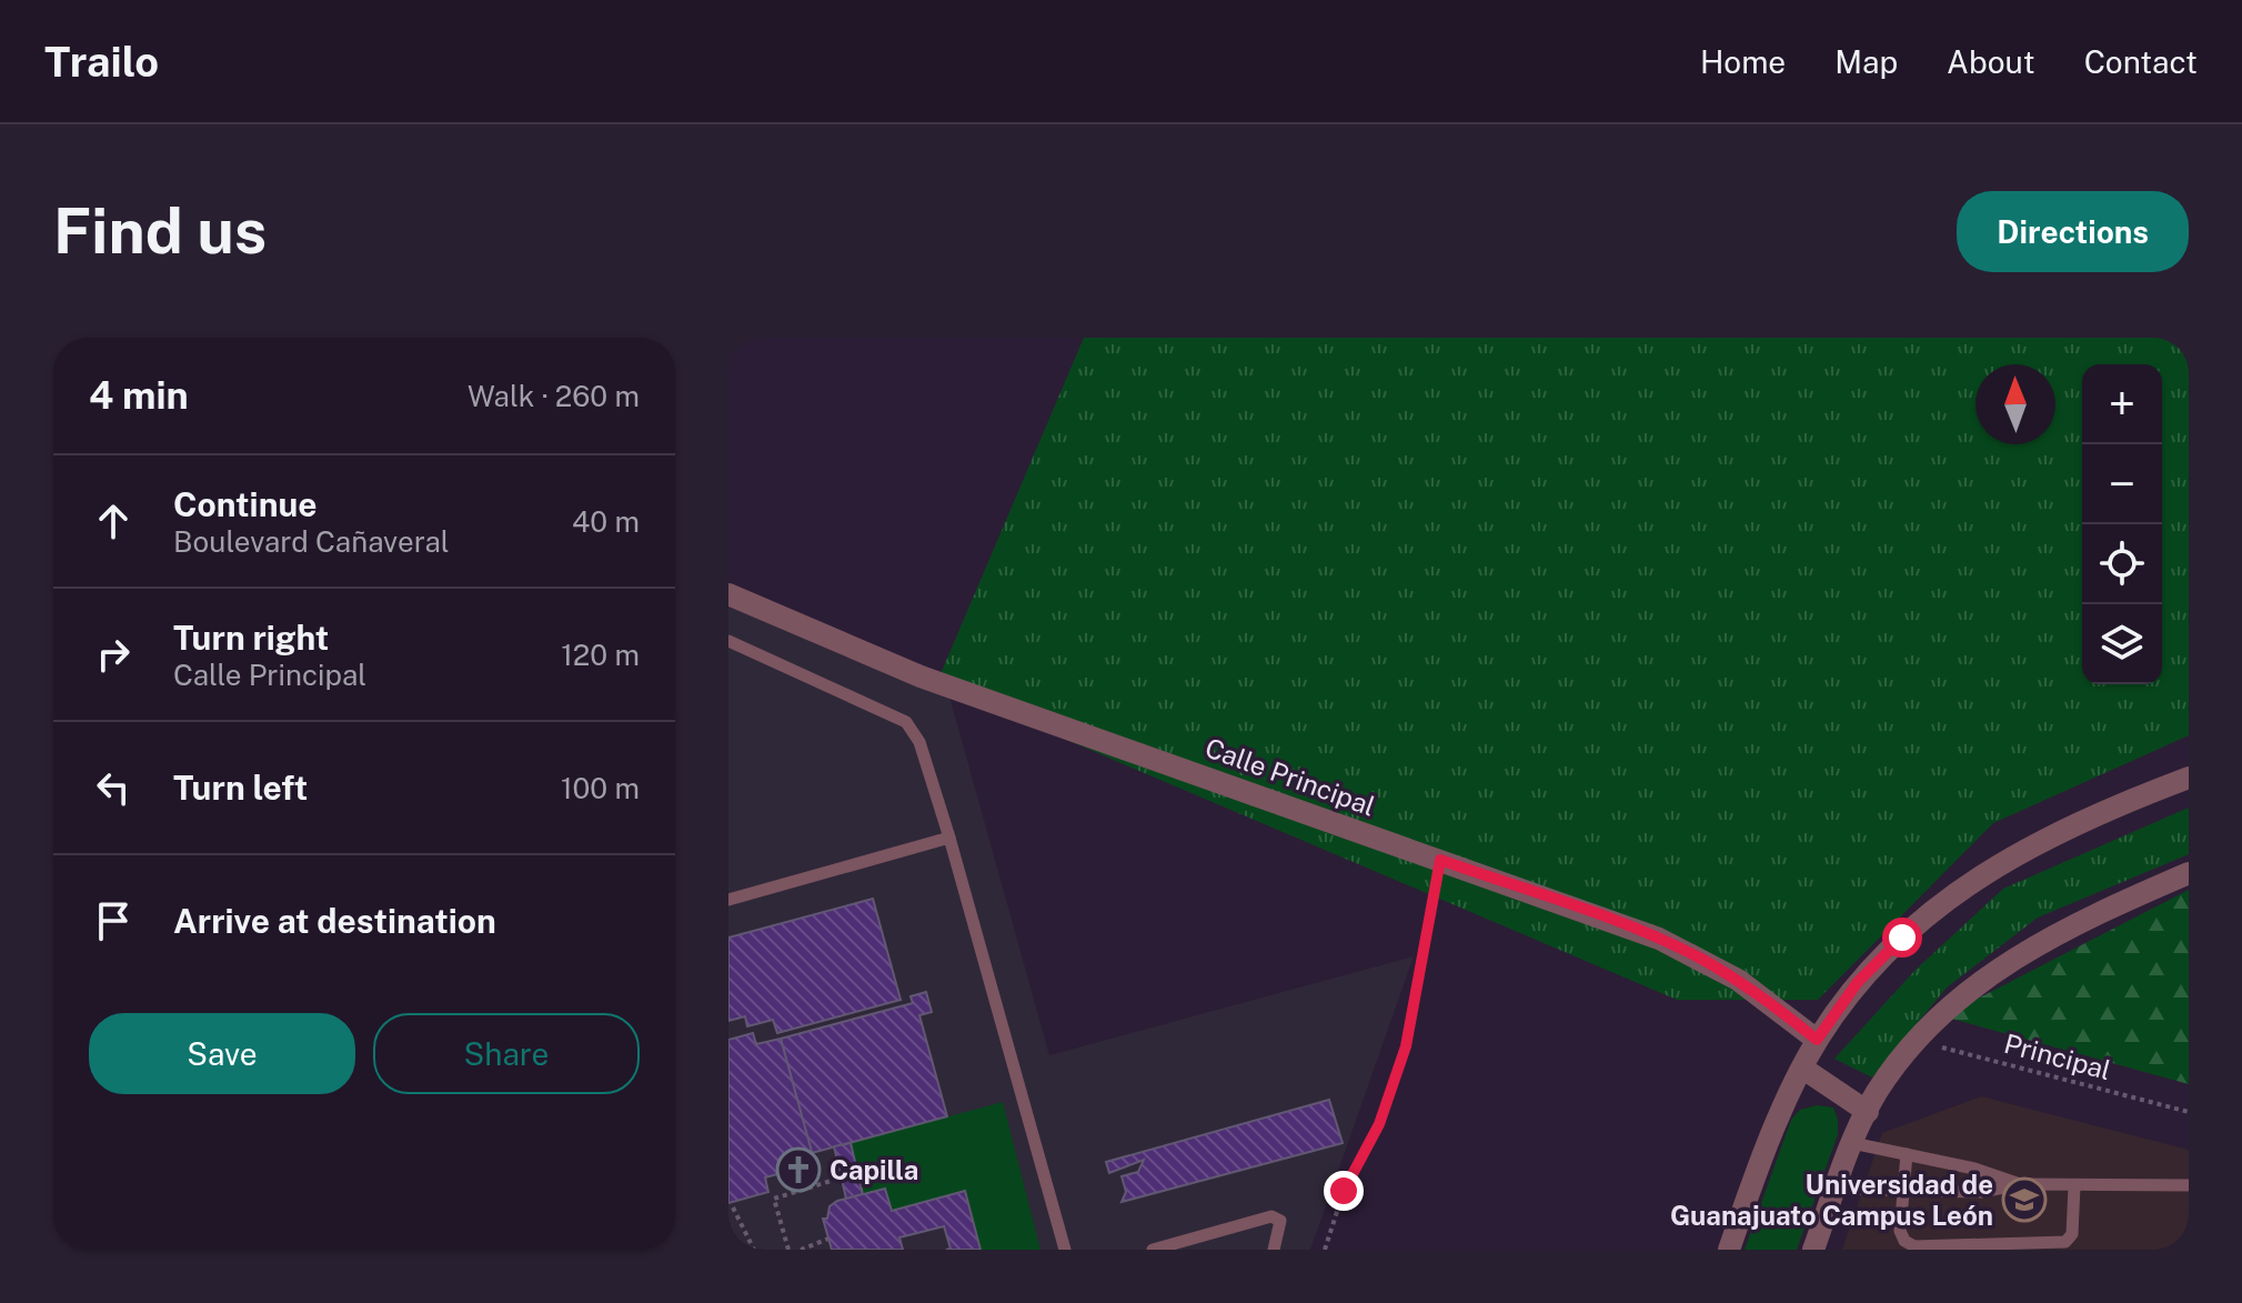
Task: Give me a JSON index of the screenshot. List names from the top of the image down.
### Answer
{
  "streets": {
    "street": ["Calle Principal"],
    "path": ["Principal"]
  },
  "places": {
    "church": ["Capilla"],
    "school or university": ["Universidad de Guanajuato Campus León"]
  },
  "north": "top",
  "page": {
    "header": "Trailo",
    "nav": [
      "Home",
      "Map",
      "About",
      "Contact"
    ],
    "buttons": [
      "Directions",
      ["Save", "Share"]
    ],
    "title": "Find us",
    "heading": ["4 min", "Walk · 260 m"],
    "map_buttons": ["+", "−"],
    "list": [
      ["Continue", "Boulevard Cañaveral", "40 m"],
      ["Turn right", "Calle Principal", "120 m"],
      ["Turn left", "100 m"],
      "Arrive at destination"
    ]
  }
}
